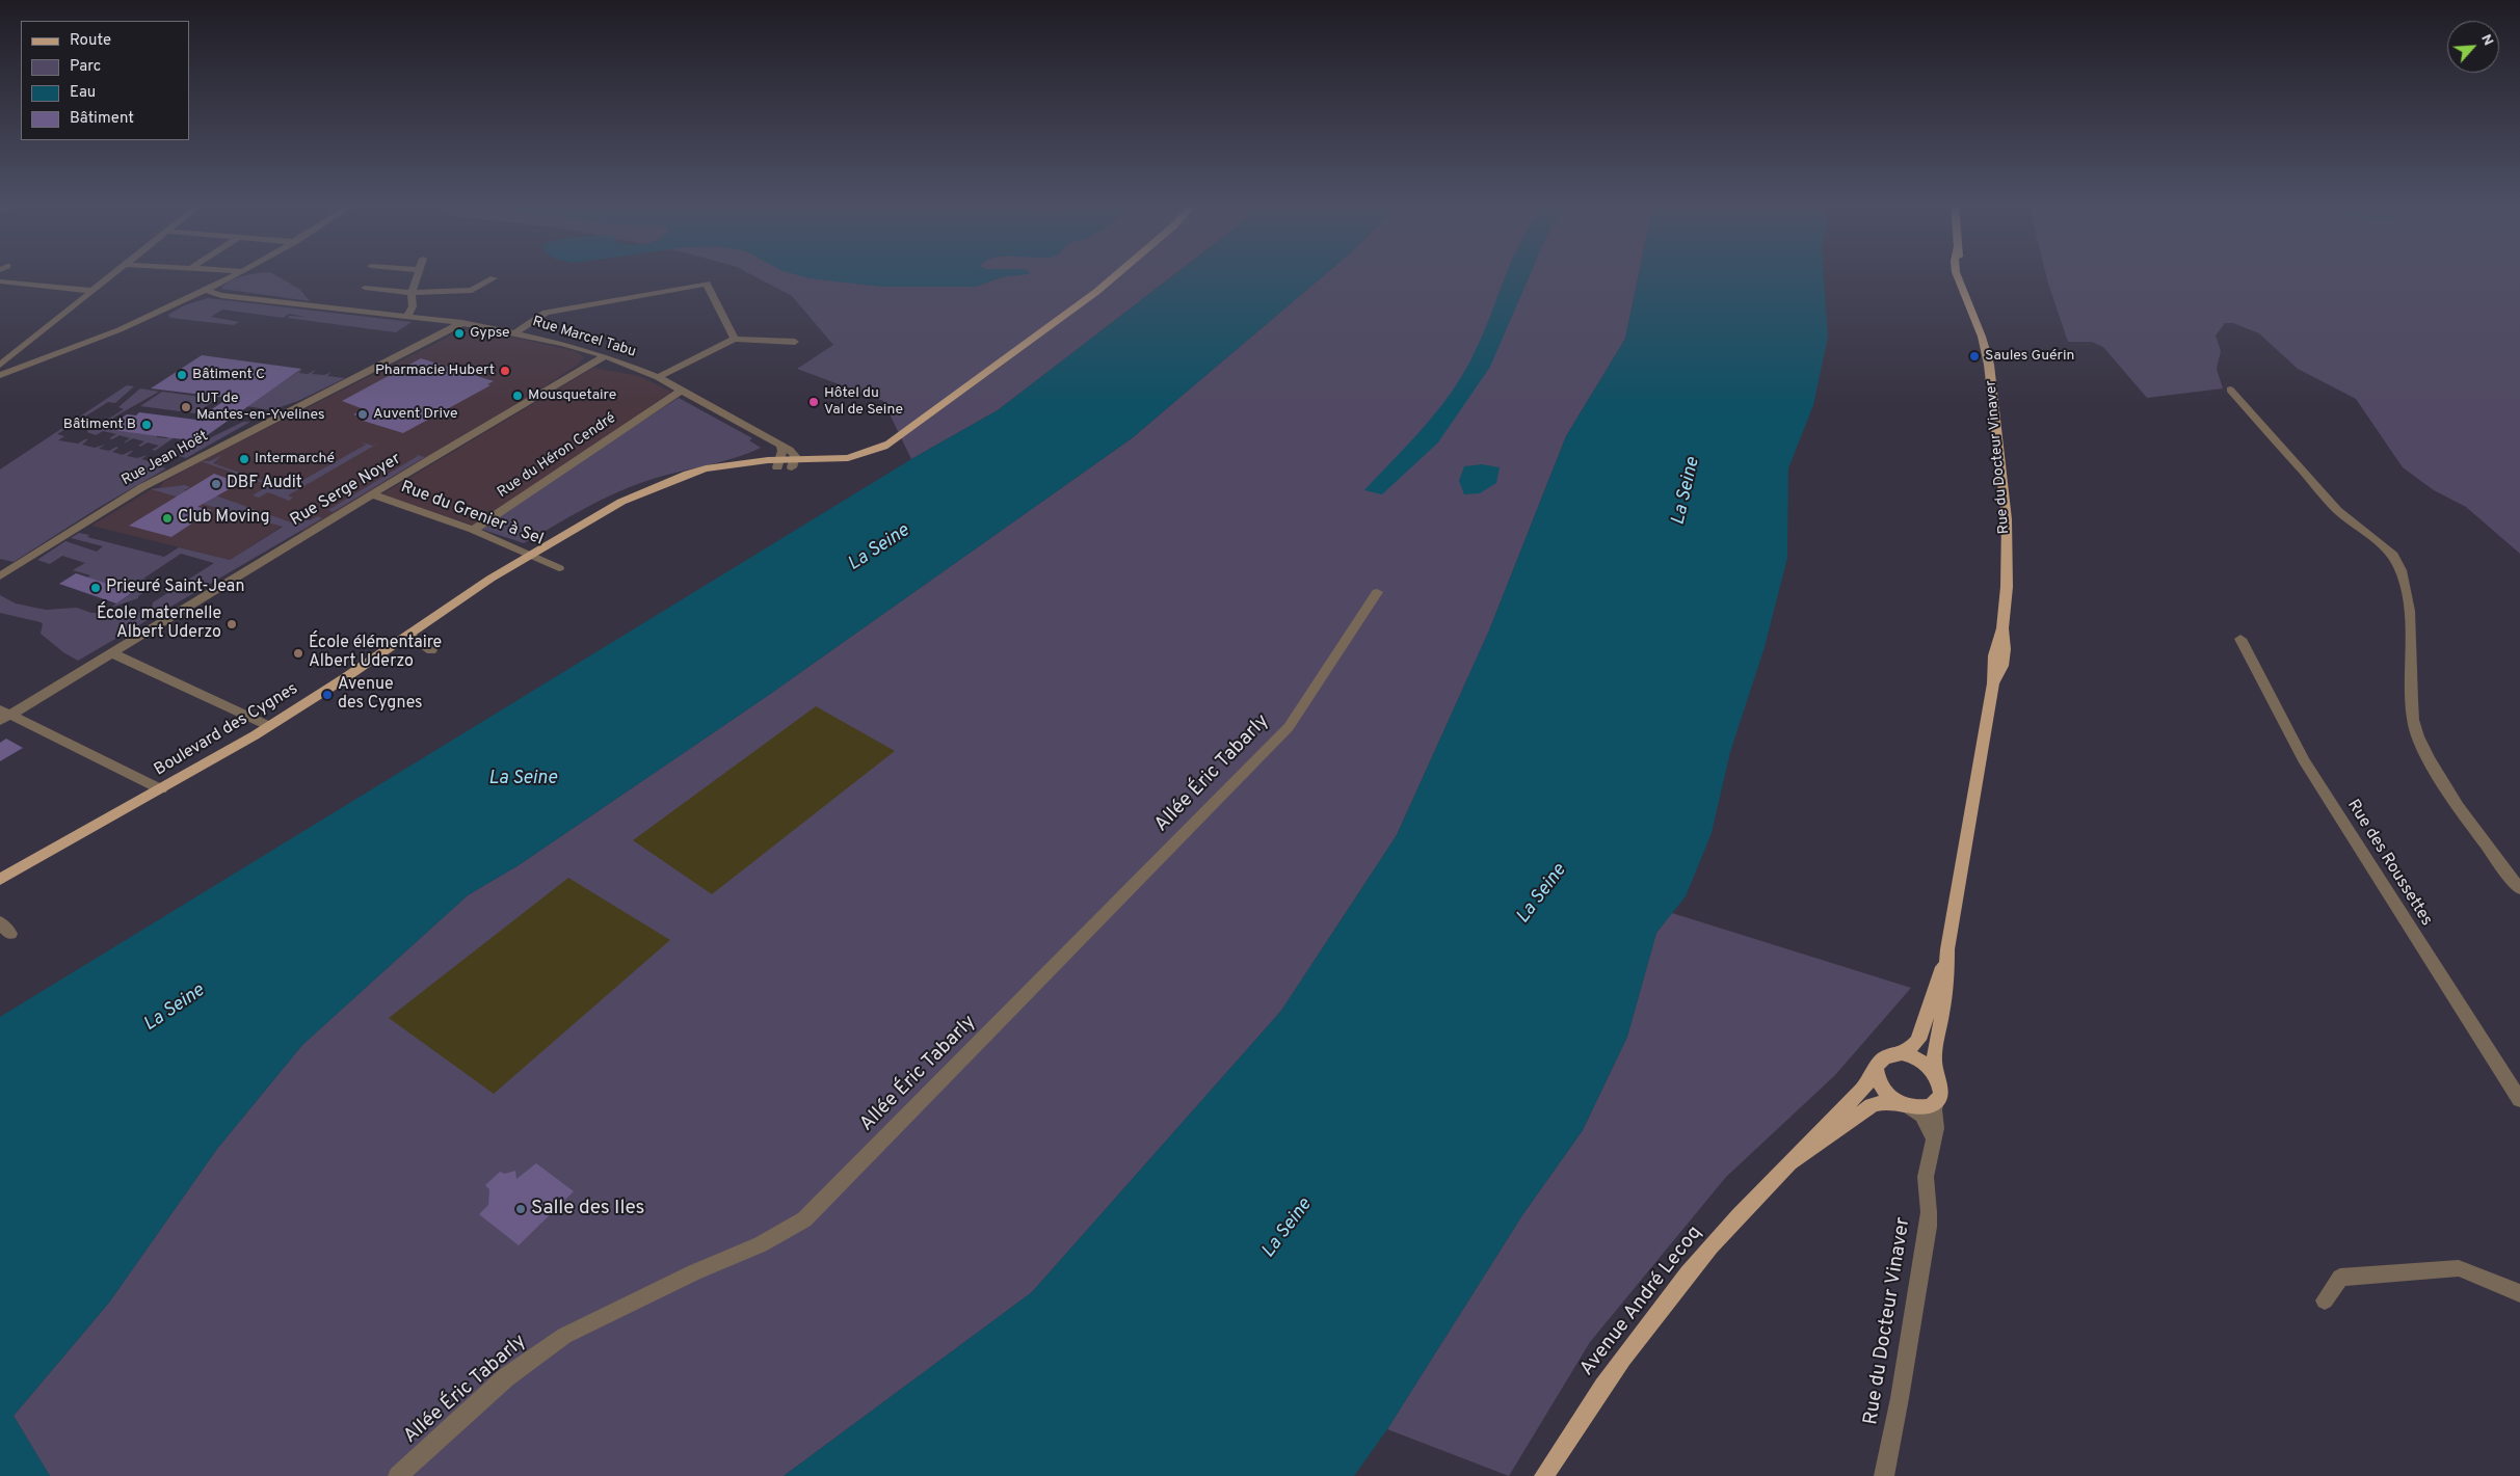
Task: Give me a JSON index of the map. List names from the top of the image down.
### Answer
{
  "streets": {
    "main road": ["Rue du Docteur Vinaver", "Boulevard des Cygnes", "Avenue André Lecoq"],
    "street": [
      "Rue Marcel Tabu",
      "Rue du Héron Cendré",
      "Rue Jean Hoët",
      "Rue Serge Noyer",
      "Rue du Grenier à Sel",
      "Allée Éric Tabarly",
      "Rue des Roussettes"
    ]
  },
  "crossings": [
    ["Rue Marcel Tabu", "Rue du Héron Cendré"],
    ["Rue Marcel Tabu", "Rue Jean Hoët"],
    ["Rue Marcel Tabu", "Rue Serge Noyer"],
    ["Rue Marcel Tabu", "Boulevard des Cygnes"],
    ["Rue du Héron Cendré", "Rue du Grenier à Sel"],
    ["Rue Serge Noyer", "Rue du Grenier à Sel"],
    ["Rue du Grenier à Sel", "Boulevard des Cygnes"]
  ],
  "water": ["La Seine"],
  "places": [
    "Gypse",
    "Saules Guérin",
    "Pharmacie Hubert",
    "Bâtiment C",
    "Mousquetaire",
    "Hôtel du Val de Seine",
    "IUT de Mantes-en-Yvelines",
    "Auvent Drive",
    "Bâtiment B",
    "Intermarché",
    "DBF Audit",
    "Club Moving",
    "Prieuré Saint-Jean",
    "École maternelle Albert Uderzo",
    "École élémentaire Albert Uderzo",
    "Avenue des Cygnes",
    "Salle des Iles"
  ],
  "legend": [
    "Route",
    "Parc",
    "Eau",
    "Bâtiment"
  ],
  "north": "top right"
}
